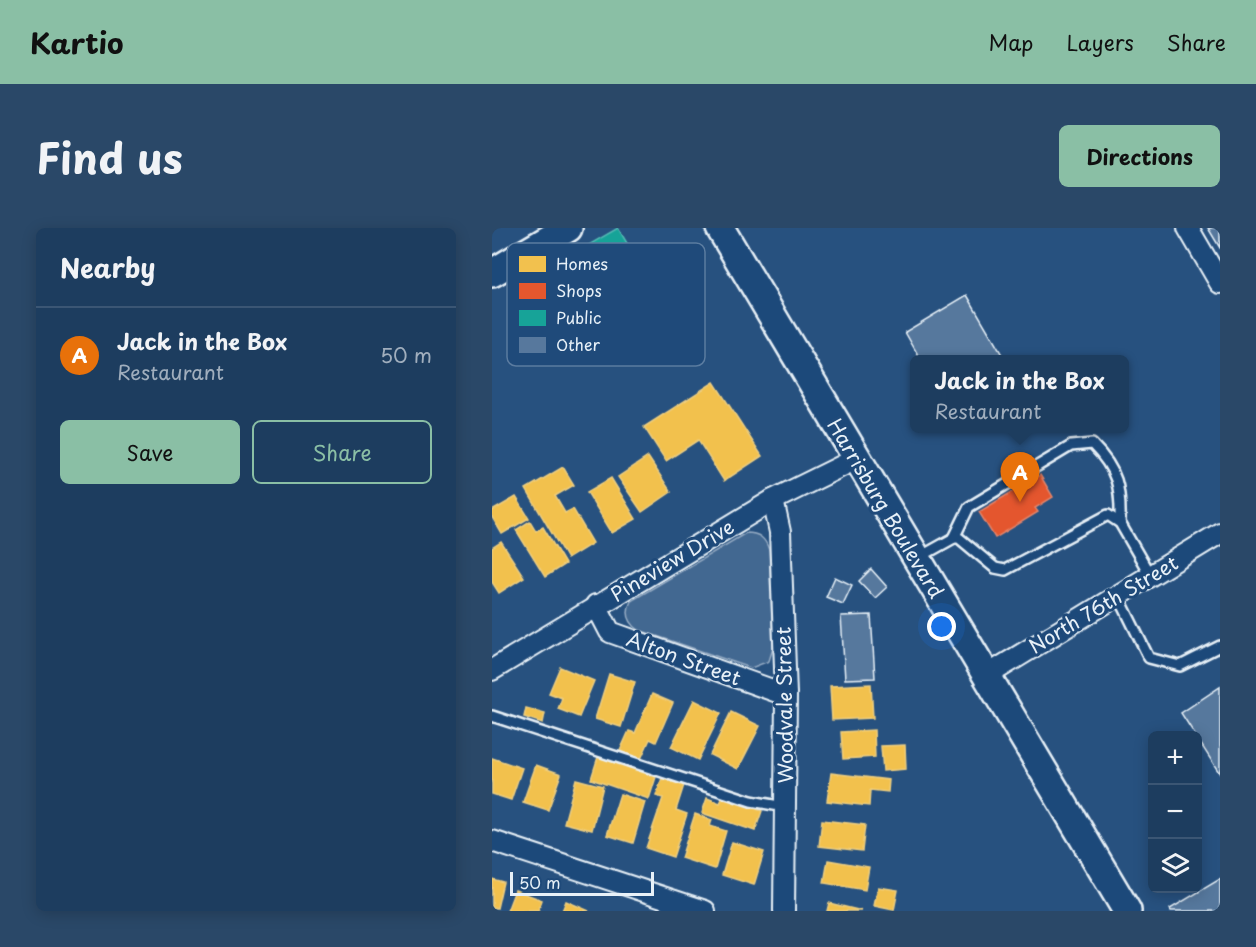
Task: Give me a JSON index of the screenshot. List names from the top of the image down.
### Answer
{
  "streets": {
    "main road": ["Harrisburg Boulevard"],
    "street": [
      "Pineview Drive",
      "North 76th Street",
      "Alton Street",
      "Woodvale Street"
    ]
  },
  "crossings": [
    ["Harrisburg Boulevard", "Pineview Drive"],
    ["Harrisburg Boulevard", "North 76th Street"],
    ["Pineview Drive", "Alton Street"],
    ["Pineview Drive", "Woodvale Street"],
    ["Alton Street", "Woodvale Street"]
  ],
  "legend": [
    "Homes",
    "Shops",
    "Public",
    "Other"
  ],
  "scale_bar": "50 m",
  "page": {
    "header": "Kartio",
    "nav": ["Map", "Layers", "Share"],
    "title": "Find us",
    "buttons": [
      "Directions",
      ["Save", "Share"]
    ],
    "heading": "Nearby",
    "list": [
      {
        "mark": "A",
        "name": "Jack in the Box",
        "note": "Restaurant",
        "value": "50 m"
      }
    ],
    "popup": ["Jack in the Box", "Restaurant"],
    "pins": "A",
    "map_buttons": ["+", "−"],
    "scale": "50 m"
  }
}
